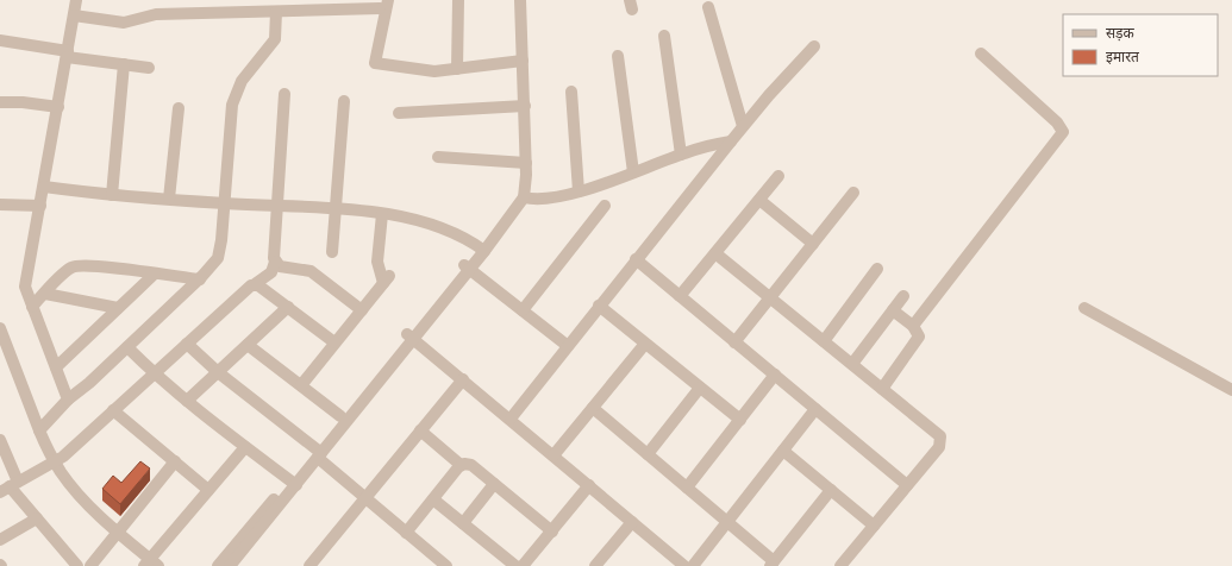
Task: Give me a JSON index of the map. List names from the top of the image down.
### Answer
{
  "legend": ["सड़क", "इमारत"]
}
